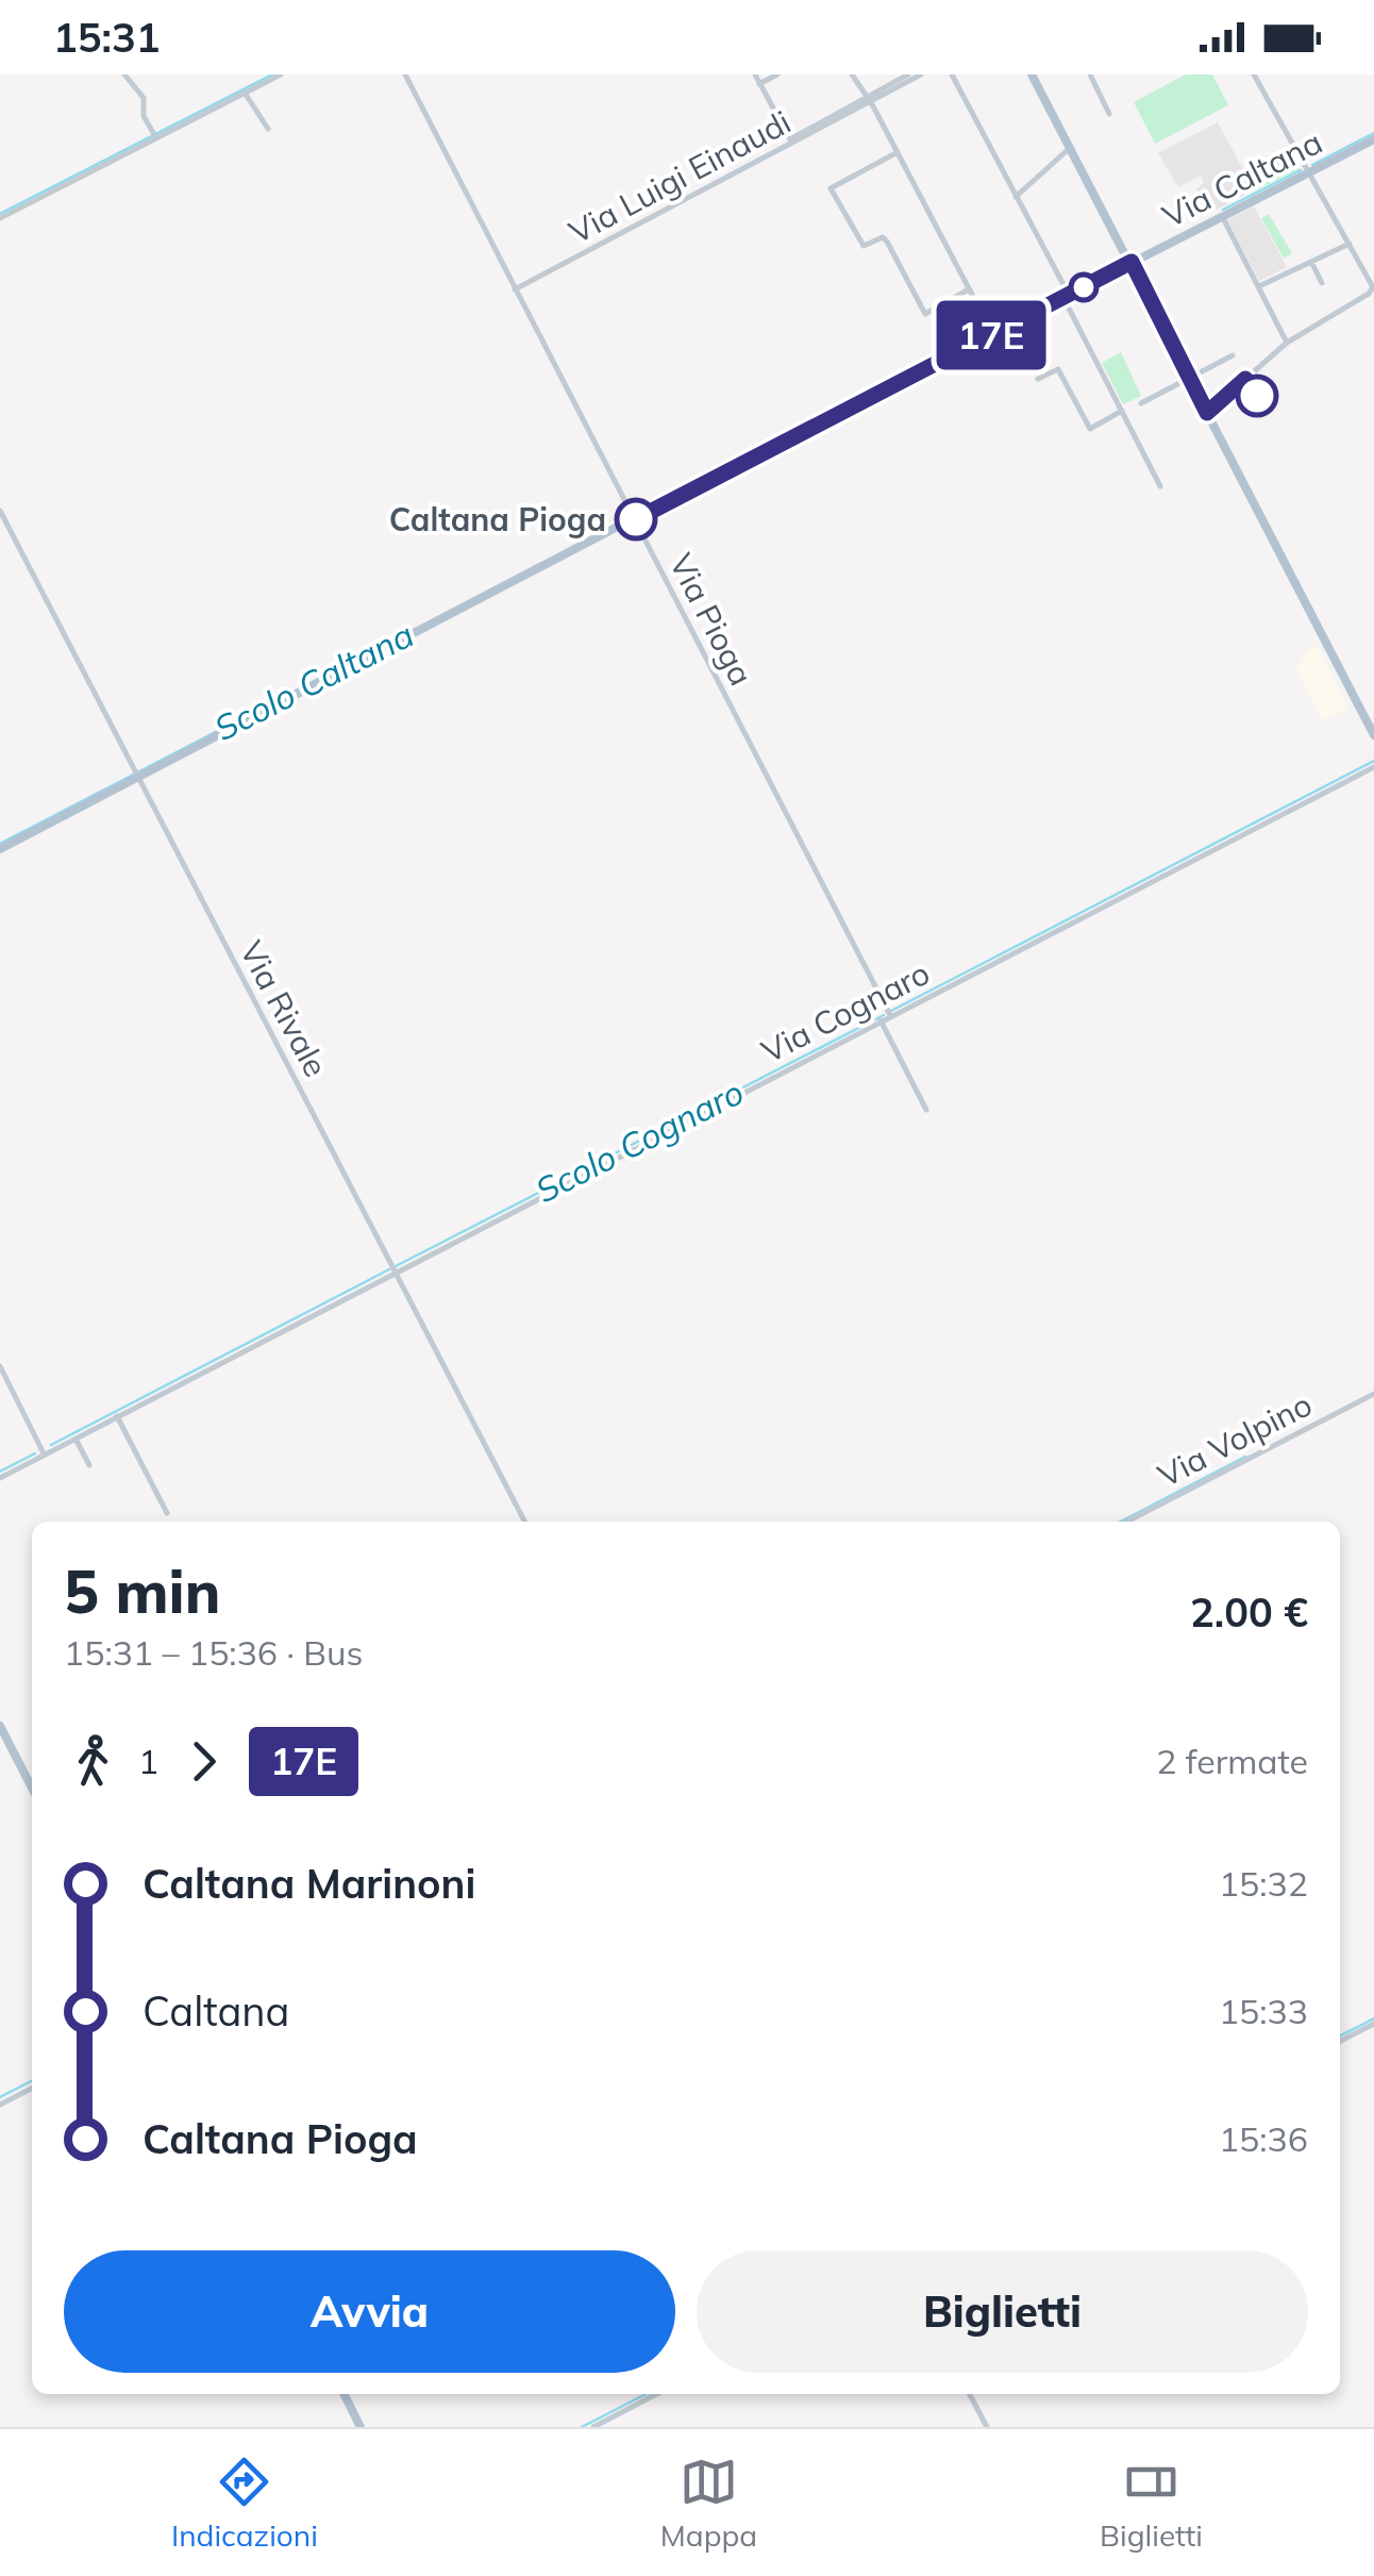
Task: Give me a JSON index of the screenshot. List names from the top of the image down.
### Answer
{
  "streets": {
    "main road": ["Via Caltana"],
    "street": [
      "Via Luigi Einaudi",
      "Via Pioga",
      "Via Rivale",
      "Via Cognaro",
      "Via Volpino"
    ]
  },
  "crossings": [
    ["Via Luigi Einaudi", "Via Pioga"],
    ["Via Caltana", "Via Pioga"],
    ["Via Caltana", "Via Rivale"],
    ["Via Pioga", "Via Cognaro"],
    ["Via Rivale", "Via Cognaro"]
  ],
  "water": ["Scolo Caltana", "Scolo Cognaro"],
  "places": ["Caltana Pioga"],
  "lines": ["bus line 17E"],
  "page": {
    "status": "15:31",
    "on_map": "17E",
    "heading": ["5 min", "15:31 – 15:36 · Bus", "2.00 €"],
    "legs": ["1", "17E", "2 fermate"],
    "list": [
      {
        "name": "Caltana Marinoni",
        "value": "15:32"
      },
      {
        "name": "Caltana",
        "value": "15:33"
      },
      {
        "name": "Caltana Pioga",
        "value": "15:36"
      }
    ],
    "buttons": ["Avvia", "Biglietti"],
    "tabs": ["Indicazioni", "Mappa", "Biglietti"]
  }
}
